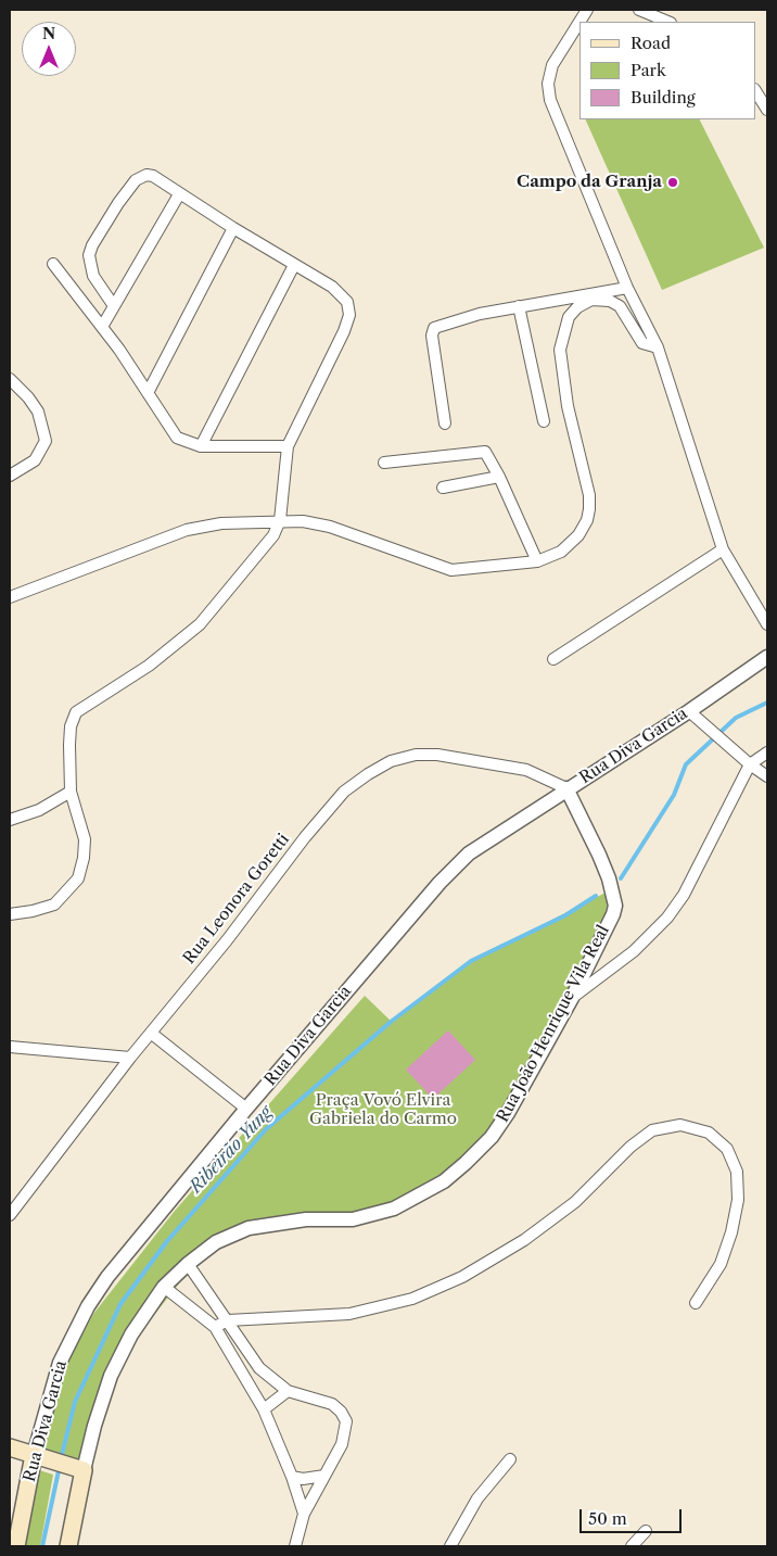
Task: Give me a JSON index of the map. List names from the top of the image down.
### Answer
{
  "streets": {
    "main road": ["Rua Diva Garcia", "Rua João Henrique Vila Real"],
    "street": ["Rua Leonora Goretti"]
  },
  "crossings": [
    ["Rua Diva Garcia", "Rua Leonora Goretti"],
    ["Rua Diva Garcia", "Rua João Henrique Vila Real"],
    ["Rua Leonora Goretti", "Rua João Henrique Vila Real"]
  ],
  "water": ["Ribeirão Yung"],
  "parks": ["Praça Vovó Elvira Gabriela do Carmo"],
  "places": ["Campo da Granja"],
  "legend": ["Road", "Park", "Building"],
  "scale_bar": "50 m",
  "north": "top"
}
